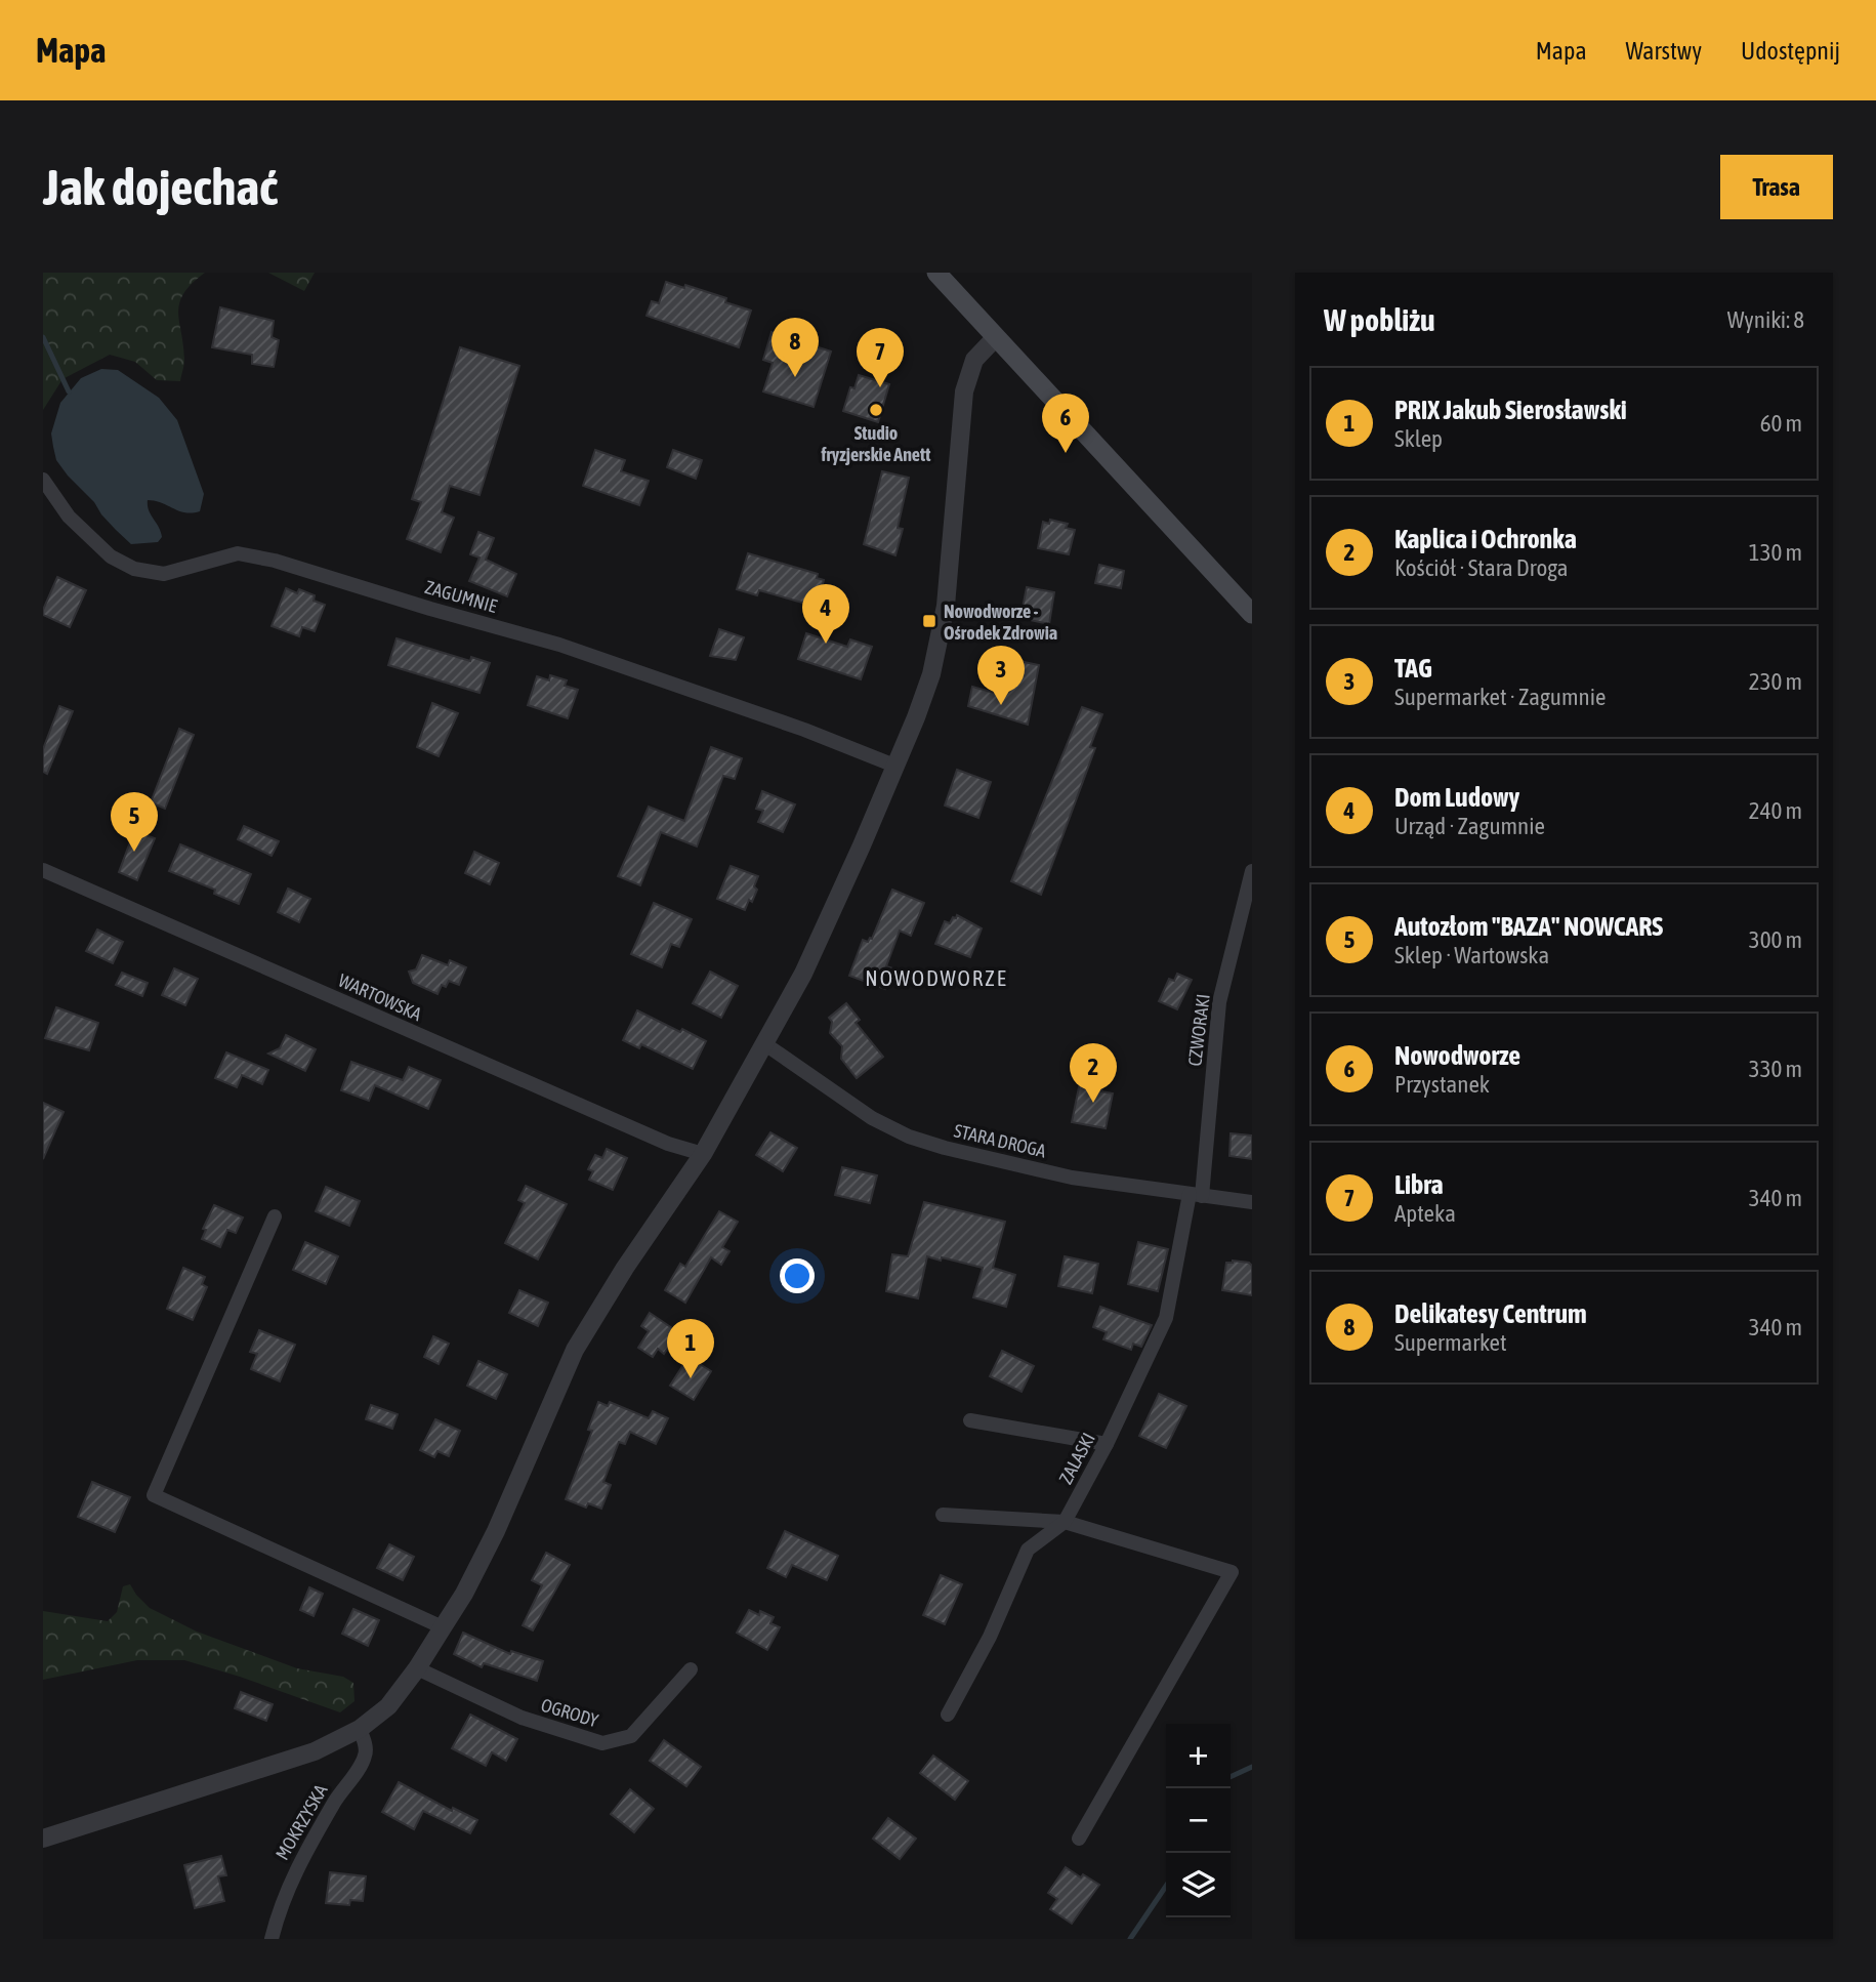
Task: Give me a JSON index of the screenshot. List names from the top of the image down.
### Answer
{
  "streets": {
    "street": [
      "ZAGUMNIE",
      "WARTOWSKA",
      "CZWORAKI",
      "STARA DROGA",
      "ZALASKI",
      "OGRODY",
      "MOKRZYSKA"
    ]
  },
  "crossings": [
    ["CZWORAKI", "STARA DROGA"],
    ["CZWORAKI", "ZALASKI"],
    ["STARA DROGA", "ZALASKI"]
  ],
  "districts": ["NOWODWORZE"],
  "places": {
    "other": ["Studio fryzjerskie Anett"],
    "transit": ["Nowodworze - Ośrodek Zdrowia"]
  },
  "page": {
    "header": "Mapa",
    "nav": ["Mapa", "Warstwy", "Udostępnij"],
    "buttons": "Trasa",
    "title": "Jak dojechać",
    "heading": ["W pobliżu", "Wyniki: 8"],
    "pins": [
      "8",
      "7",
      "6",
      "4",
      "3",
      "5",
      "2",
      "1"
    ],
    "list": [
      {
        "mark": "1",
        "name": "PRIX Jakub Sierosławski",
        "note": "Sklep",
        "value": "60 m"
      },
      {
        "mark": "2",
        "name": "Kaplica i Ochronka",
        "note": "Kościół · Stara Droga",
        "value": "130 m"
      },
      {
        "mark": "3",
        "name": "TAG",
        "note": "Supermarket · Zagumnie",
        "value": "230 m"
      },
      {
        "mark": "4",
        "name": "Dom Ludowy",
        "note": "Urząd · Zagumnie",
        "value": "240 m"
      },
      {
        "mark": "5",
        "name": "Autozłom \"BAZA\" NOWCARS",
        "note": "Sklep · Wartowska",
        "value": "300 m"
      },
      {
        "mark": "6",
        "name": "Nowodworze",
        "note": "Przystanek",
        "value": "330 m"
      },
      {
        "mark": "7",
        "name": "Libra",
        "note": "Apteka",
        "value": "340 m"
      },
      {
        "mark": "8",
        "name": "Delikatesy Centrum",
        "note": "Supermarket",
        "value": "340 m"
      }
    ],
    "map_buttons": ["+", "−"]
  }
}
